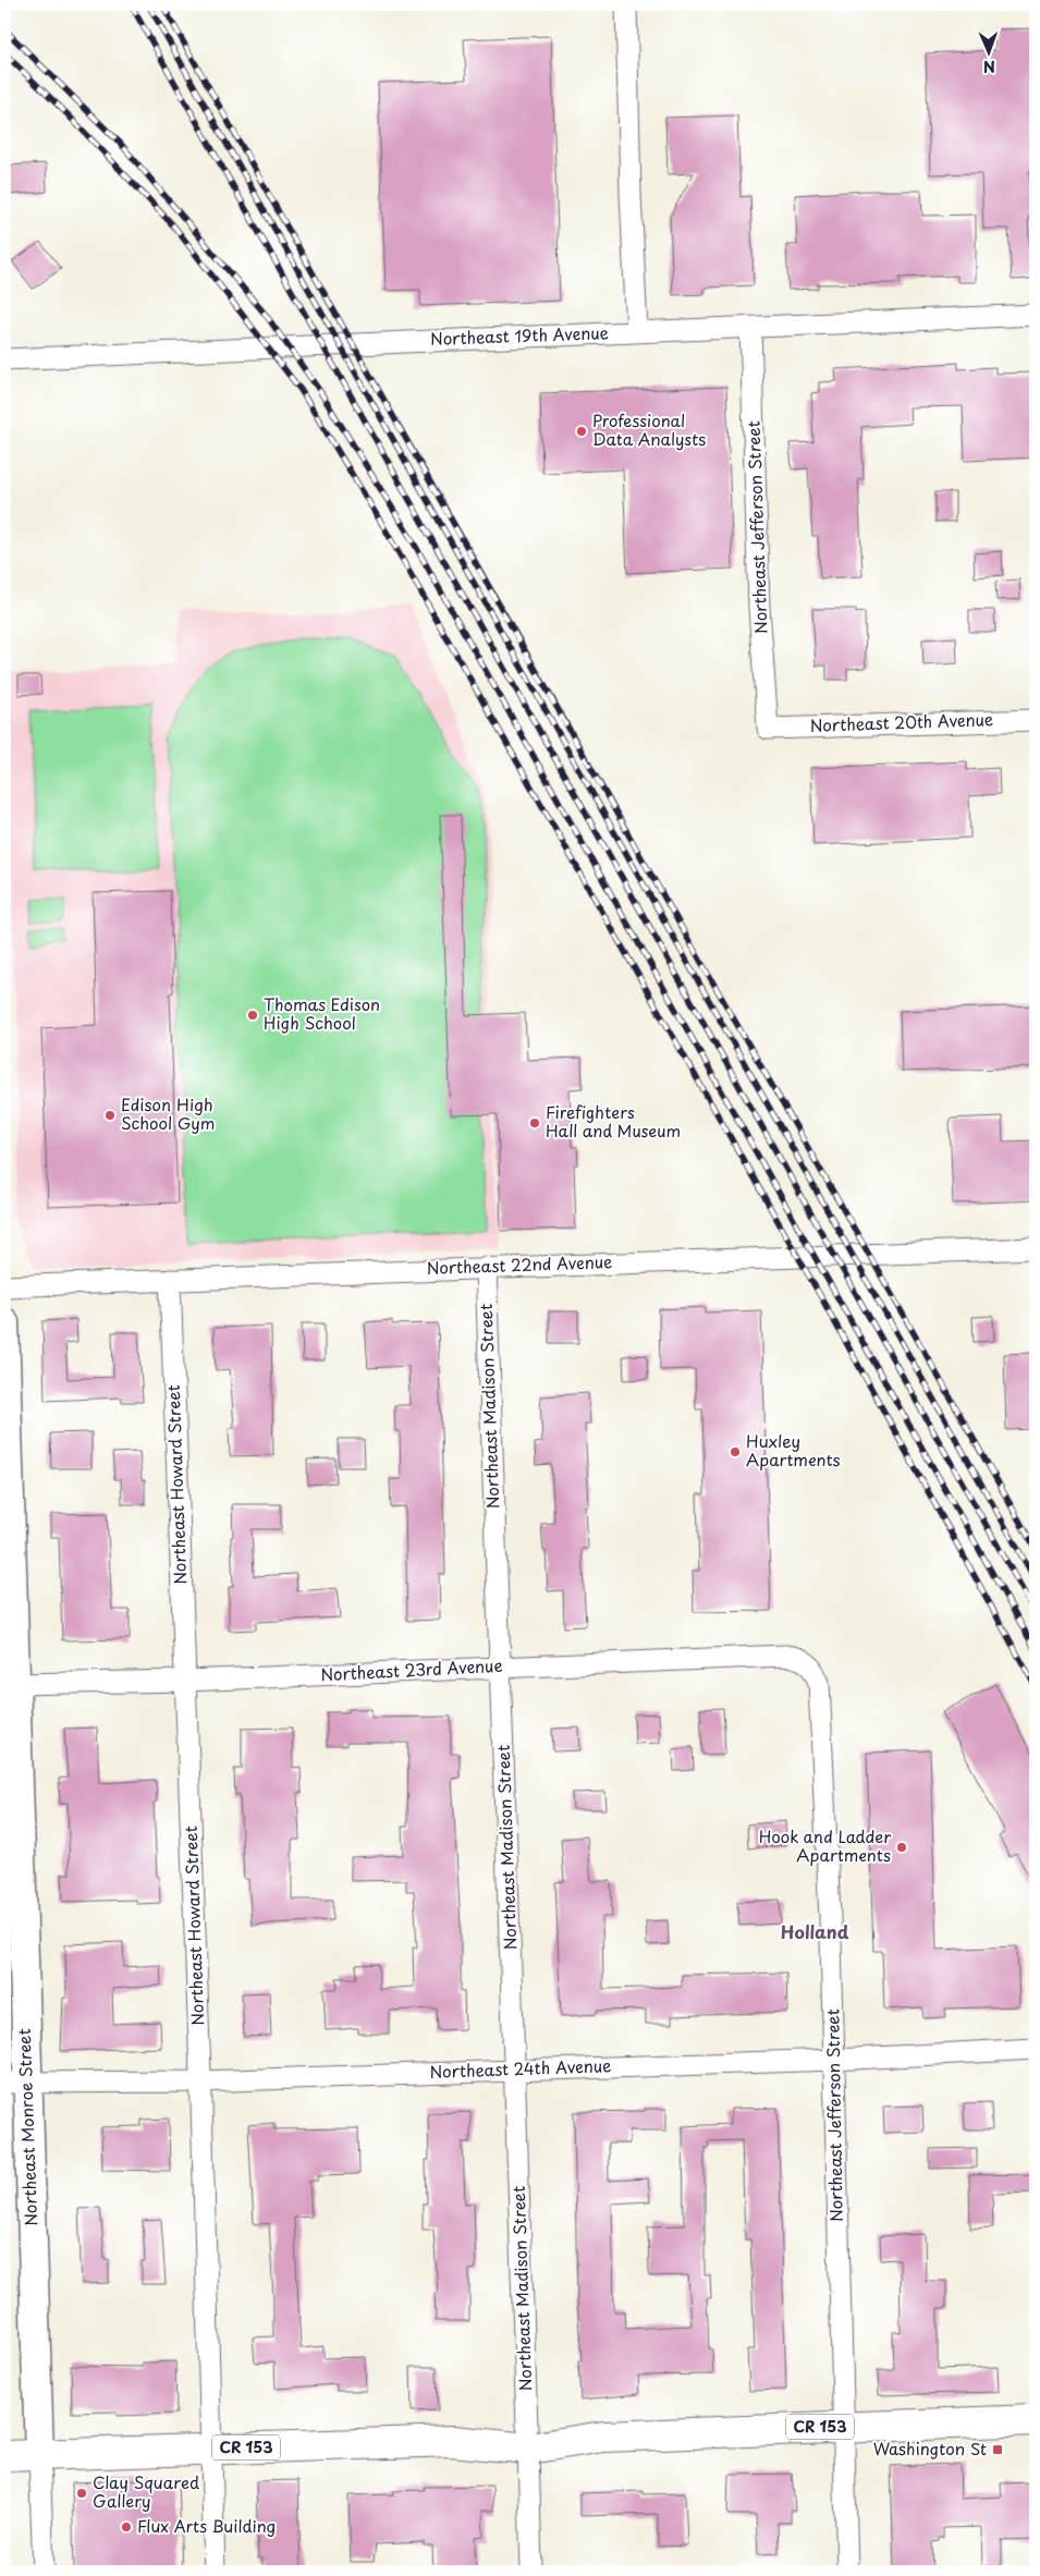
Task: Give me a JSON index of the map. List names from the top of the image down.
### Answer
{
  "streets": {
    "main road": ["CR 153"],
    "street": [
      "Northeast 19th Avenue",
      "Northeast Jefferson Street",
      "Northeast 20th Avenue",
      "Northeast 22nd Avenue",
      "Northeast Madison Street",
      "Northeast Howard Street",
      "Northeast 23rd Avenue",
      "Northeast 24th Avenue",
      "Northeast Monroe Street"
    ]
  },
  "crossings": [
    ["Northeast 19th Avenue", "Northeast Jefferson Street"],
    ["Northeast Jefferson Street", "Northeast 20th Avenue"],
    ["Northeast Jefferson Street", "Northeast 23rd Avenue"],
    ["Northeast Jefferson Street", "Northeast 24th Avenue"],
    ["Northeast Jefferson Street", "CR 153"],
    ["Northeast 22nd Avenue", "Northeast Madison Street"],
    ["Northeast 22nd Avenue", "Northeast Howard Street"],
    ["Northeast Madison Street", "Northeast 23rd Avenue"],
    ["Northeast Madison Street", "Northeast 24th Avenue"],
    ["Northeast Madison Street", "CR 153"],
    ["Northeast Howard Street", "Northeast 23rd Avenue"],
    ["Northeast Howard Street", "Northeast 24th Avenue"],
    ["Northeast Howard Street", "CR 153"],
    ["Northeast 23rd Avenue", "Northeast Monroe Street"],
    ["Northeast 24th Avenue", "Northeast Monroe Street"],
    ["Northeast Monroe Street", "CR 153"]
  ],
  "districts": ["Holland"],
  "places": {
    "other": [
      "Professional Data Analysts",
      "Thomas Edison High School",
      "Edison High School Gym",
      "Firefighters Hall and Museum",
      "Huxley Apartments",
      "Hook and Ladder Apartments",
      "Clay Squared Gallery",
      "Flux Arts Building"
    ],
    "transit": ["Washington St"]
  },
  "north": "bottom"
}
